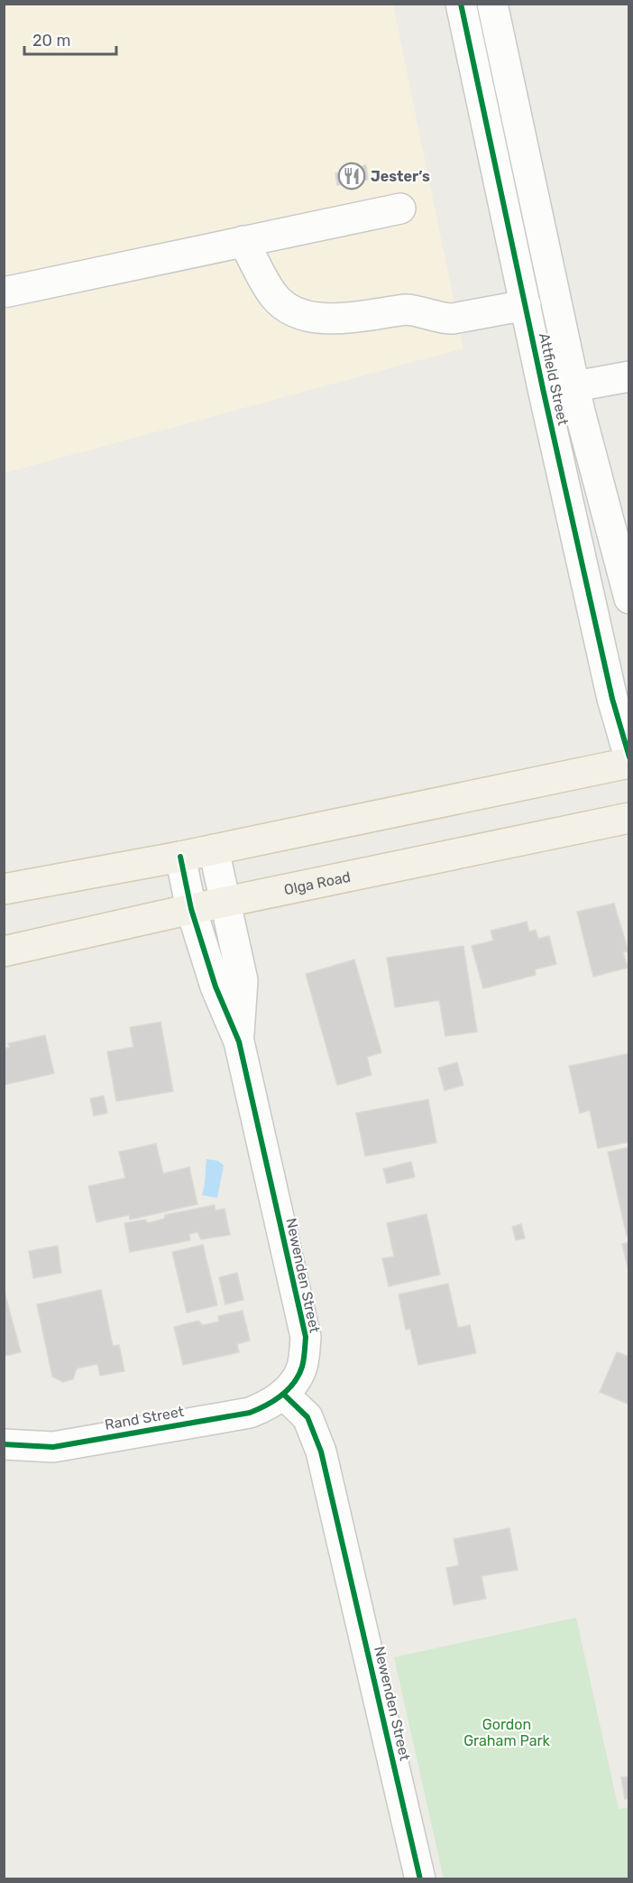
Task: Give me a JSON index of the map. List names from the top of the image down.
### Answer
{
  "streets": {
    "main road": ["Olga Road"],
    "street": ["Attfield Street", "Newenden Street", "Rand Street"]
  },
  "crossings": [
    ["Olga Road", "Newenden Street"],
    ["Newenden Street", "Rand Street"]
  ],
  "parks": ["Gordon Graham Park"],
  "places": {
    "restaurant": ["Jester’s"]
  },
  "scale_bar": "20 m"
}
